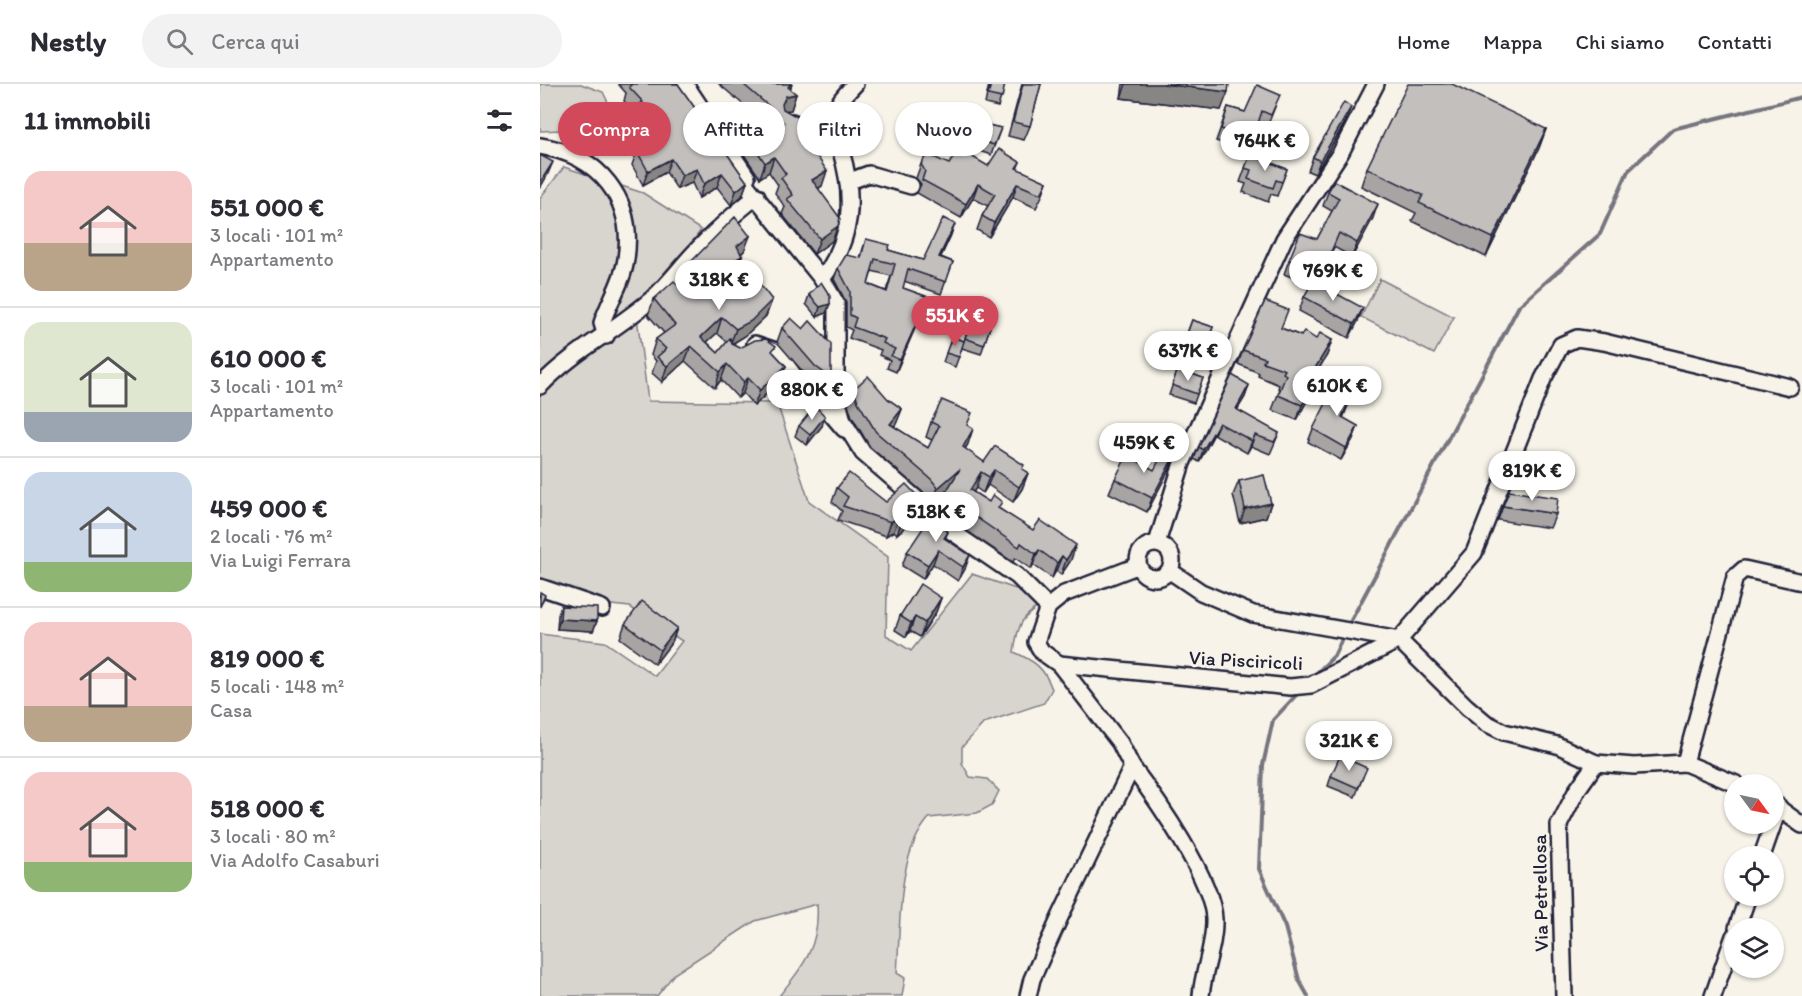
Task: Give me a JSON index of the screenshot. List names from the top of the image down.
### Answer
{
  "streets": {
    "street": ["Via Pisciricoli", "Via Petrellosa"]
  },
  "north": "bottom right",
  "page": {
    "header": "Nestly",
    "search": "Cerca qui",
    "nav": [
      "Home",
      "Mappa",
      "Chi siamo",
      "Contatti"
    ],
    "heading": "11 immobili",
    "chip": [
      "Compra",
      "Affitta",
      "Filtri",
      "Nuovo"
    ],
    "price": [
      "764K €",
      "769K €",
      "318K €",
      "551K €",
      "637K €",
      "610K €",
      "880K €",
      "459K €",
      "819K €",
      "518K €",
      "321K €"
    ],
    "list": [
      {
        "name": "551 000 €",
        "note": "3 locali · 101 m² · Appartamento"
      },
      {
        "name": "610 000 €",
        "note": "3 locali · 101 m² · Appartamento"
      },
      {
        "name": "459 000 €",
        "note": "2 locali · 76 m² · Via Luigi Ferrara"
      },
      {
        "name": "819 000 €",
        "note": "5 locali · 148 m² · Casa"
      },
      {
        "name": "518 000 €",
        "note": "3 locali · 80 m² · Via Adolfo Casaburi"
      }
    ]
  }
}
